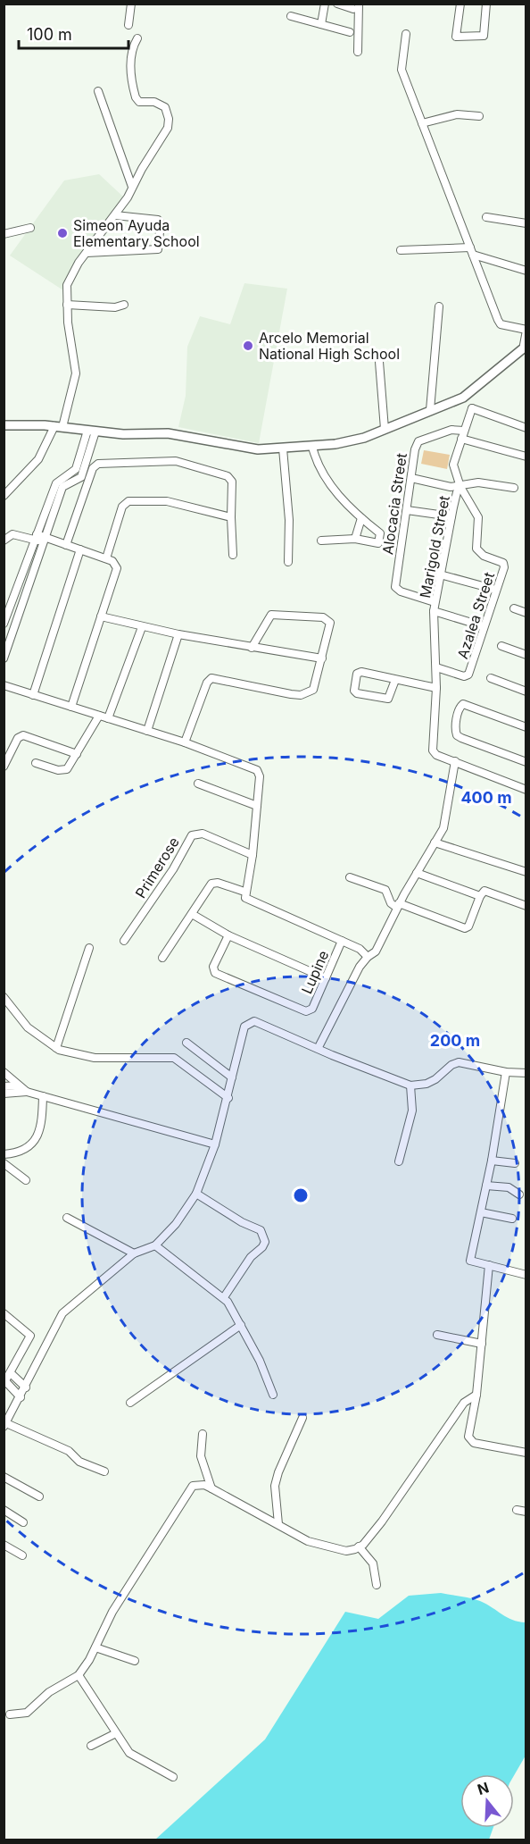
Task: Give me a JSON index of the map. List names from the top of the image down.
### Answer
{
  "streets": {
    "street": [
      "Alocacia Street",
      "Marigold Street",
      "Azalea Street",
      "Primerose",
      "Lupine"
    ]
  },
  "crossings": [
    ["Alocacia Street", "Marigold Street"],
    ["Marigold Street", "Azalea Street"]
  ],
  "places": ["Simeon Ayuda Elementary School", "Arcelo Memorial National High School"],
  "scale_bar": "100 m",
  "north": "top",
  "rings": ["400 m", "200 m"]
}
